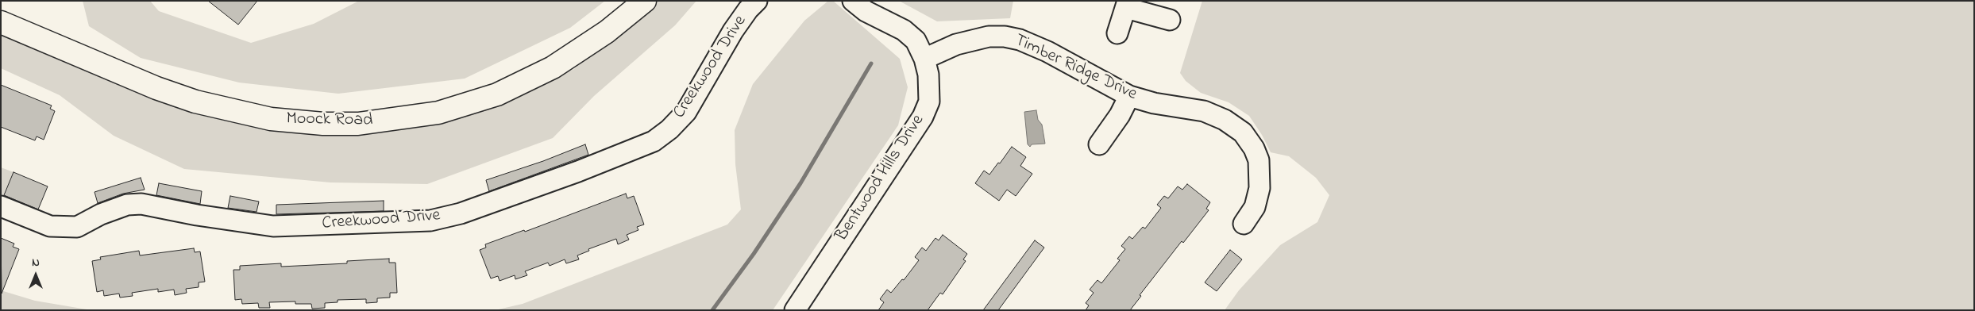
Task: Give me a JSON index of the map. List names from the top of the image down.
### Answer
{
  "streets": {
    "main road": ["Moock Road"],
    "street": ["Creekwood Drive", "Timber Ridge Drive", "Bentwood Hills Drive"]
  },
  "crossings": [
    ["Timber Ridge Drive", "Bentwood Hills Drive"]
  ],
  "north": "top"
}
